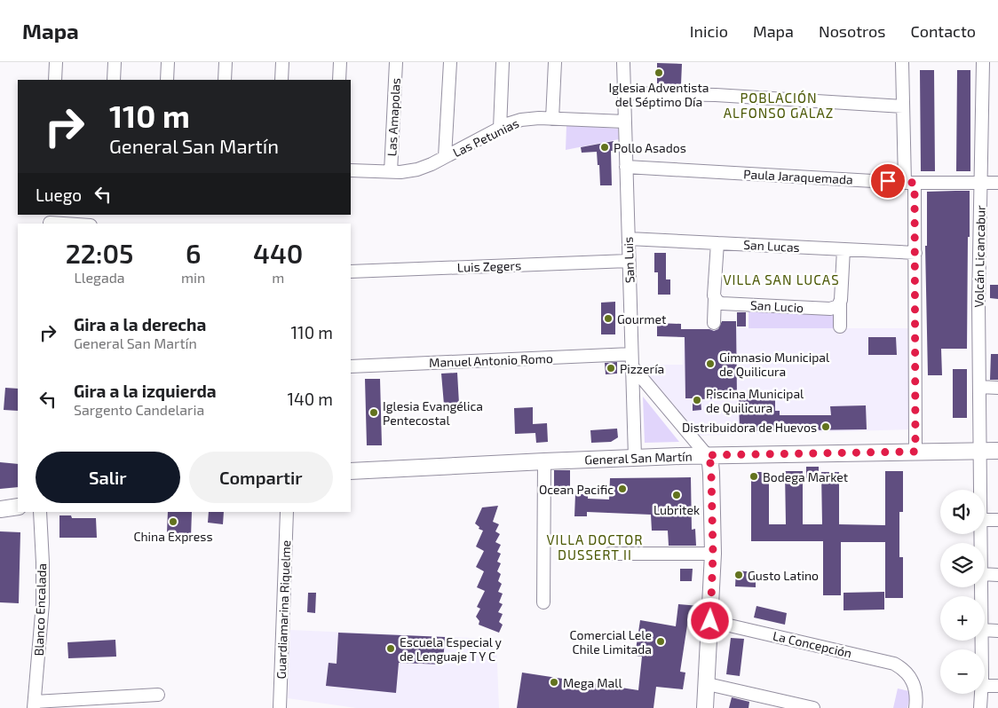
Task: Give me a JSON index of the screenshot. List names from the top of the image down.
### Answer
{
  "streets": {
    "main road": ["General San Martín"],
    "street": [
      "Las Amapolas",
      "Las Petunias",
      "Paula Jaraquemada",
      "San Lucas",
      "Volcán Licancabur",
      "San Luis",
      "Luis Zegers",
      "San Lucio",
      "Manuel Antonio Romo",
      "Blanco Encalada",
      "Guardiamarina Riquelme",
      "La Concepción"
    ]
  },
  "crossings": [
    ["Las Amapolas", "Las Petunias"],
    ["Las Petunias", "San Luis"],
    ["Paula Jaraquemada", "Volcán Licancabur"],
    ["Paula Jaraquemada", "San Luis"],
    ["San Lucas", "San Luis"],
    ["Volcán Licancabur", "General San Martín"],
    ["San Luis", "Luis Zegers"],
    ["San Luis", "Manuel Antonio Romo"],
    ["San Luis", "General San Martín"]
  ],
  "districts": ["POBLACIÓN ALFONSO GALAZ", "VILLA SAN LUCAS", "VILLA DOCTOR DUSSERT II"],
  "places": [
    "Iglesia Adventista del Séptimo Día",
    "Pollo Asados",
    "Gourmet",
    "Gimnasio Municipal de Quilicura",
    "Pizzería",
    "Piscina Municipal de Quilicura",
    "Iglesia Evangélica Pentecostal",
    "Distribuidora de Huevos",
    "Bodega Market",
    "Ocean Pacific",
    "Lubritek",
    "China Express",
    "Gusto Latino",
    "Comercial Lele Chile Limitada",
    "Escuela Especial y de Lenguaje T Y C",
    "Mega Mall"
  ],
  "page": {
    "header": "Mapa",
    "nav": [
      "Inicio",
      "Mapa",
      "Nosotros",
      "Contacto"
    ],
    "turn": ["110 m", "General San Martín"],
    "then": "Luego",
    "eta": [
      "22:05",
      "Llegada",
      "6",
      "min",
      "440",
      "m"
    ],
    "list": [
      {
        "name": "Gira a la derecha",
        "note": "General San Martín",
        "value": "110 m"
      },
      {
        "name": "Gira a la izquierda",
        "note": "Sargento Candelaria",
        "value": "140 m"
      }
    ],
    "buttons": ["Salir", "Compartir"],
    "map_buttons": ["+", "−"]
  }
}
